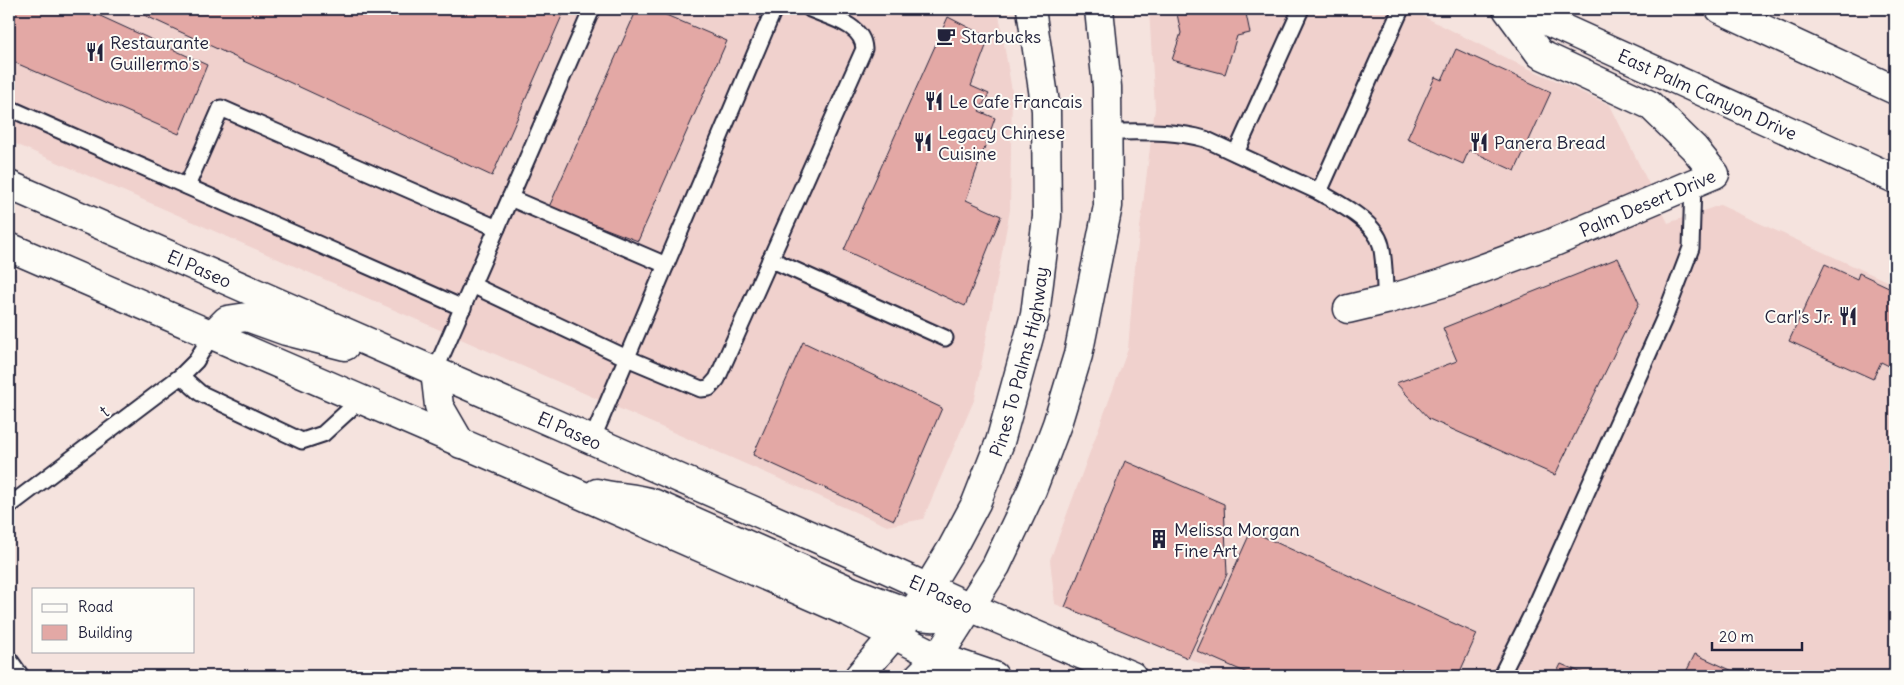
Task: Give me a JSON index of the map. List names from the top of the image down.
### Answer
{
  "streets": {
    "street": [
      "East Palm Canyon Drive",
      "Palm Desert Drive",
      "El Paseo",
      "Pines To Palms Highway"
    ],
    "lane": ["t"]
  },
  "crossings": [
    ["El Paseo", "Pines To Palms Highway"]
  ],
  "places": {
    "cafe": ["Starbucks"],
    "restaurant": [
      "Restaurante Guillermo's",
      "Le Cafe Francais",
      "Legacy Chinese Cuisine",
      "Panera Bread",
      "Carl's Jr."
    ],
    "building": ["Melissa Morgan Fine Art"]
  },
  "legend": ["Road", "Building"],
  "scale_bar": "20 m"
}
